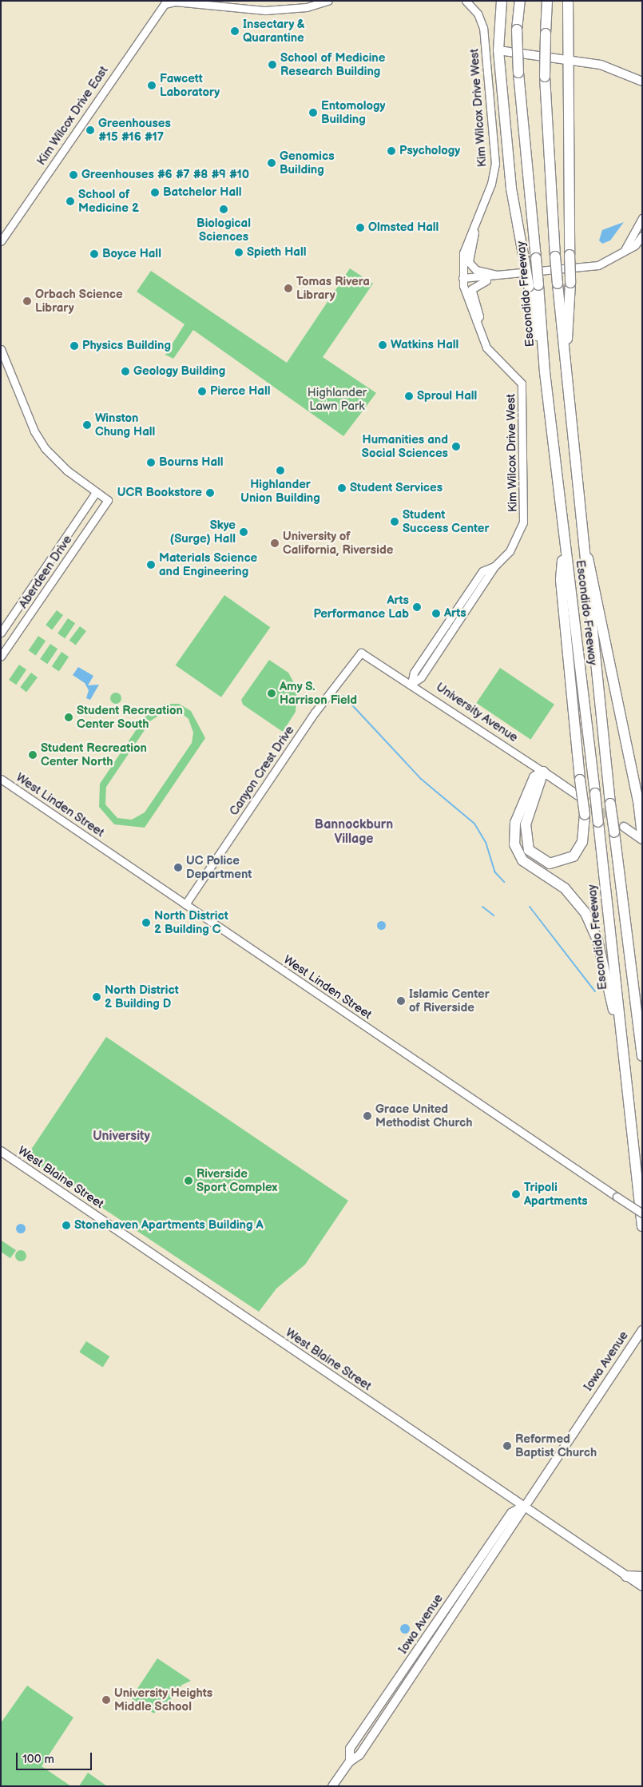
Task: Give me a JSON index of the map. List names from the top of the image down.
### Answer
{
  "streets": {
    "highway": ["Escondido Freeway"],
    "main road": ["University Avenue", "West Blaine Street", "Iowa Avenue"],
    "street": [
      "Kim Wilcox Drive West",
      "Kim Wilcox Drive East",
      "Aberdeen Drive",
      "Canyon Crest Drive",
      "West Linden Street"
    ]
  },
  "crossings": [
    ["Kim Wilcox Drive West", "University Avenue"],
    ["University Avenue", "Canyon Crest Drive"],
    ["Canyon Crest Drive", "West Linden Street"],
    ["West Blaine Street", "Iowa Avenue"]
  ],
  "districts": ["Bannockburn Village", "University"],
  "parks": ["Highlander Lawn Park"],
  "places": [
    "Insectary & Quarantine",
    "School of Medicine Research Building",
    "Fawcett Laboratory",
    "Entomology Building",
    "Greenhouses #15 #16 #17",
    "Psychology",
    "Genomics Building",
    "Greenhouses #6 #7 #8 #9 #10",
    "Batchelor Hall",
    "School of Medicine 2",
    "Biological Sciences",
    "Olmsted Hall",
    "Spieth Hall",
    "Boyce Hall",
    "Tomas Rivera Library",
    "Orbach Science Library",
    "Watkins Hall",
    "Physics Building",
    "Geology Building",
    "Pierce Hall",
    "Sproul Hall",
    "Winston Chung Hall",
    "Humanities and Social Sciences",
    "Bourns Hall",
    "Highlander Union Building",
    "Student Services",
    "UCR Bookstore",
    "Student Success Center",
    "Skye (Surge) Hall",
    "University of California, Riverside",
    "Materials Science and Engineering",
    "Arts Performance Lab",
    "Arts",
    "Amy S. Harrison Field",
    "Student Recreation Center South",
    "Student Recreation Center North",
    "UC Police Department",
    "North District 2 Building C",
    "North District 2 Building D",
    "Islamic Center of Riverside",
    "Grace United Methodist Church",
    "Riverside Sport Complex",
    "Tripoli Apartments",
    "Stonehaven Apartments Building A",
    "Reformed Baptist Church",
    "University Heights Middle School"
  ],
  "scale_bar": "100 m"
}
